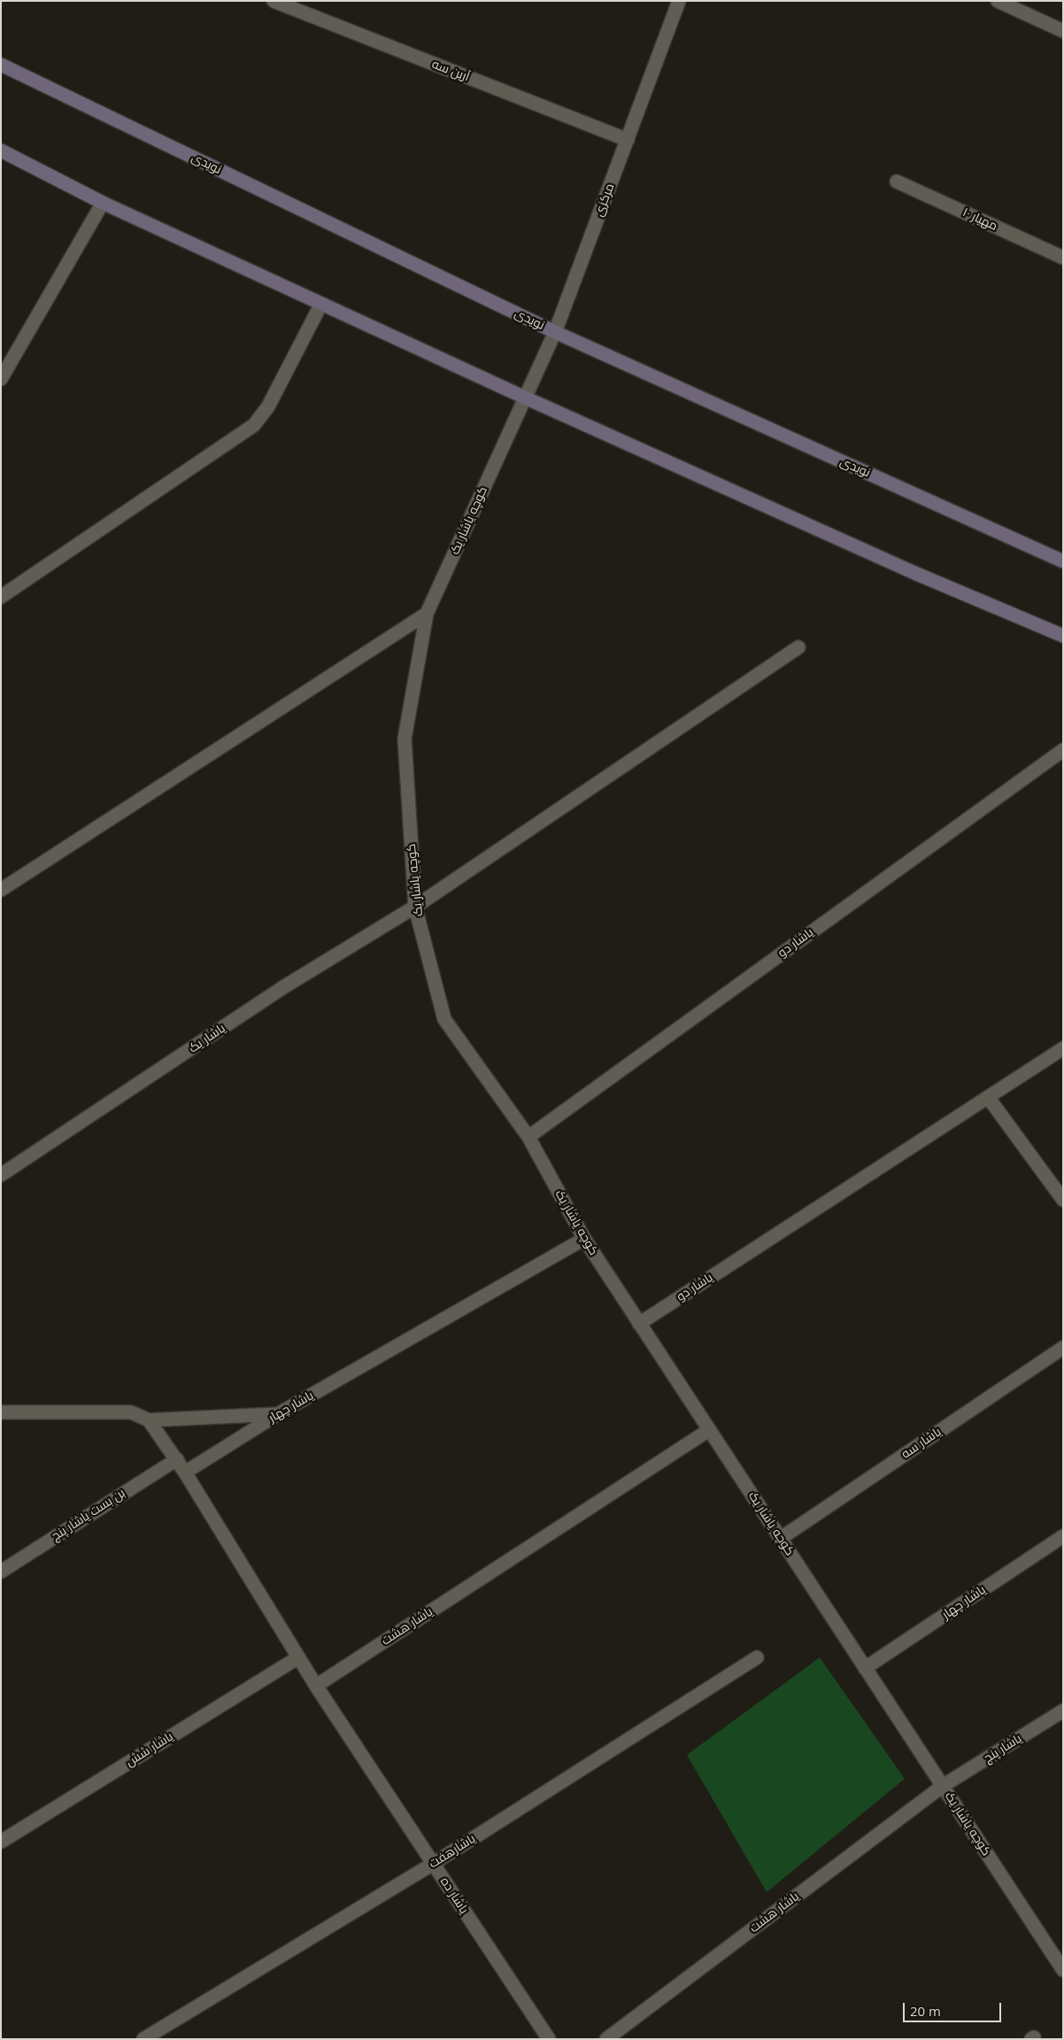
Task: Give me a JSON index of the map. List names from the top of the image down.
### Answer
{
  "streets": {
    "street": [
      "آرین سه",
      "نویدی",
      "مرکزی",
      "مهیار ۱۰",
      "کوچه یاشار یک",
      "یاشار دو",
      "یاشار یک",
      "یاشار چهار",
      "یاشار سه",
      "بن بست یاشار پنج",
      "یاشار هشت",
      "یاشار پنج",
      "یاشار شش",
      "یاشارهفت",
      "یاشار ده"
    ]
  },
  "crossings": [
    ["آرین سه", "مرکزی"],
    ["نویدی", "مرکزی"],
    ["مرکزی", "کوچه یاشار یک"],
    ["کوچه یاشار یک", "یاشار دو"],
    ["کوچه یاشار یک", "یاشار یک"],
    ["کوچه یاشار یک", "یاشار چهار"],
    ["کوچه یاشار یک", "یاشار سه"],
    ["کوچه یاشار یک", "یاشار هشت"],
    ["کوچه یاشار یک", "یاشار پنج"],
    ["یاشار هشت", "یاشار پنج"],
    ["یاشار هشت", "یاشار ده"],
    ["یاشارهفت", "یاشار ده"]
  ],
  "scale_bar": "20 m"
}
